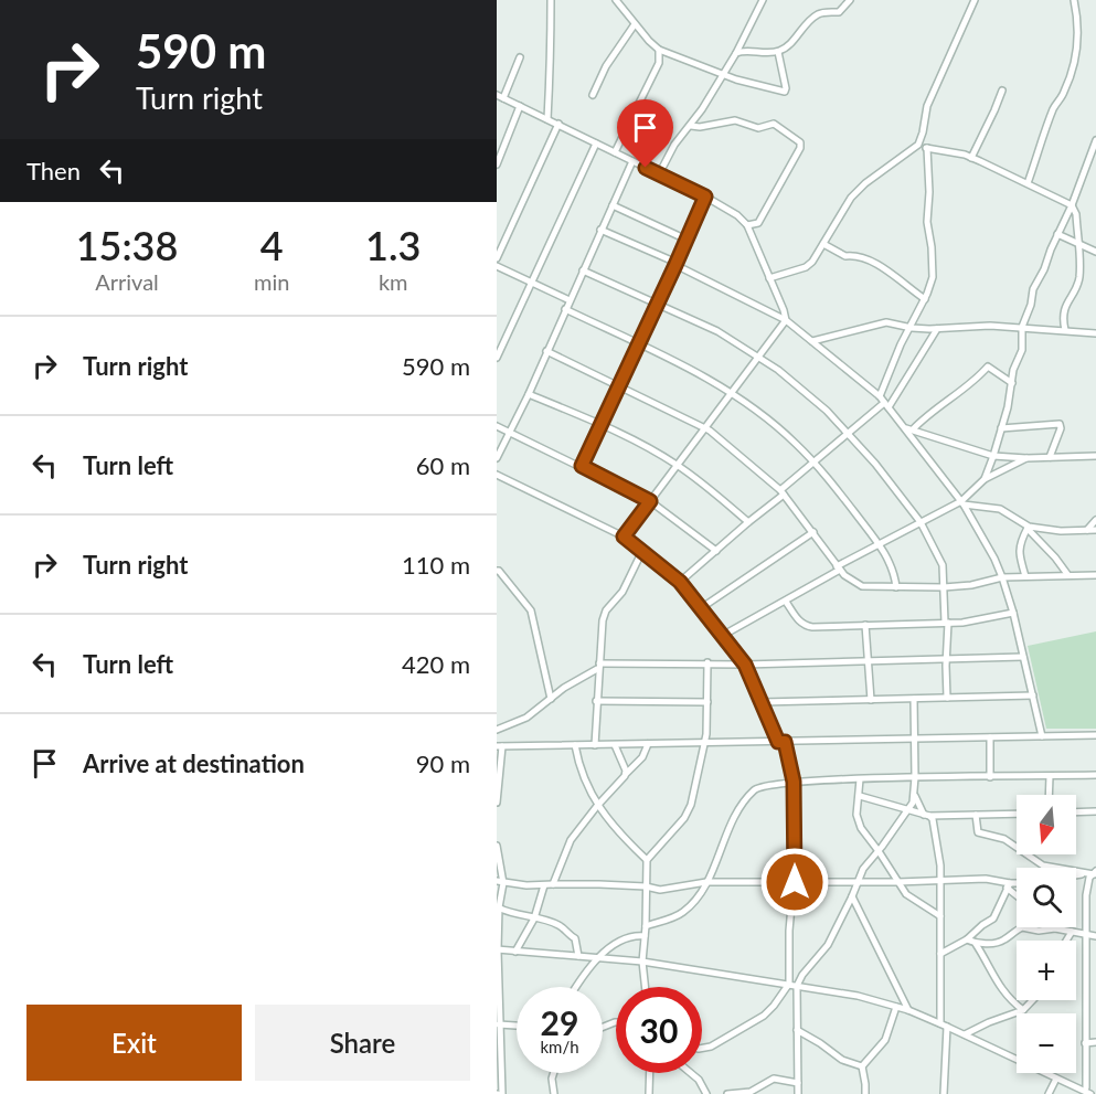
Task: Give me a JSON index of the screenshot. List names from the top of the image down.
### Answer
{
  "north": "bottom",
  "page": {
    "turn": ["590 m", "Turn right"],
    "then": "Then",
    "eta": [
      "15:38",
      "Arrival",
      "4",
      "min",
      "1.3",
      "km"
    ],
    "list": [
      {
        "name": "Turn right",
        "value": "590 m"
      },
      {
        "name": "Turn left",
        "value": "60 m"
      },
      {
        "name": "Turn right",
        "value": "110 m"
      },
      {
        "name": "Turn left",
        "value": "420 m"
      },
      {
        "name": "Arrive at destination",
        "value": "90 m"
      }
    ],
    "map_buttons": ["+", "−"],
    "speed": "29 km/h",
    "limit": "30",
    "buttons": ["Exit", "Share"]
  }
}
